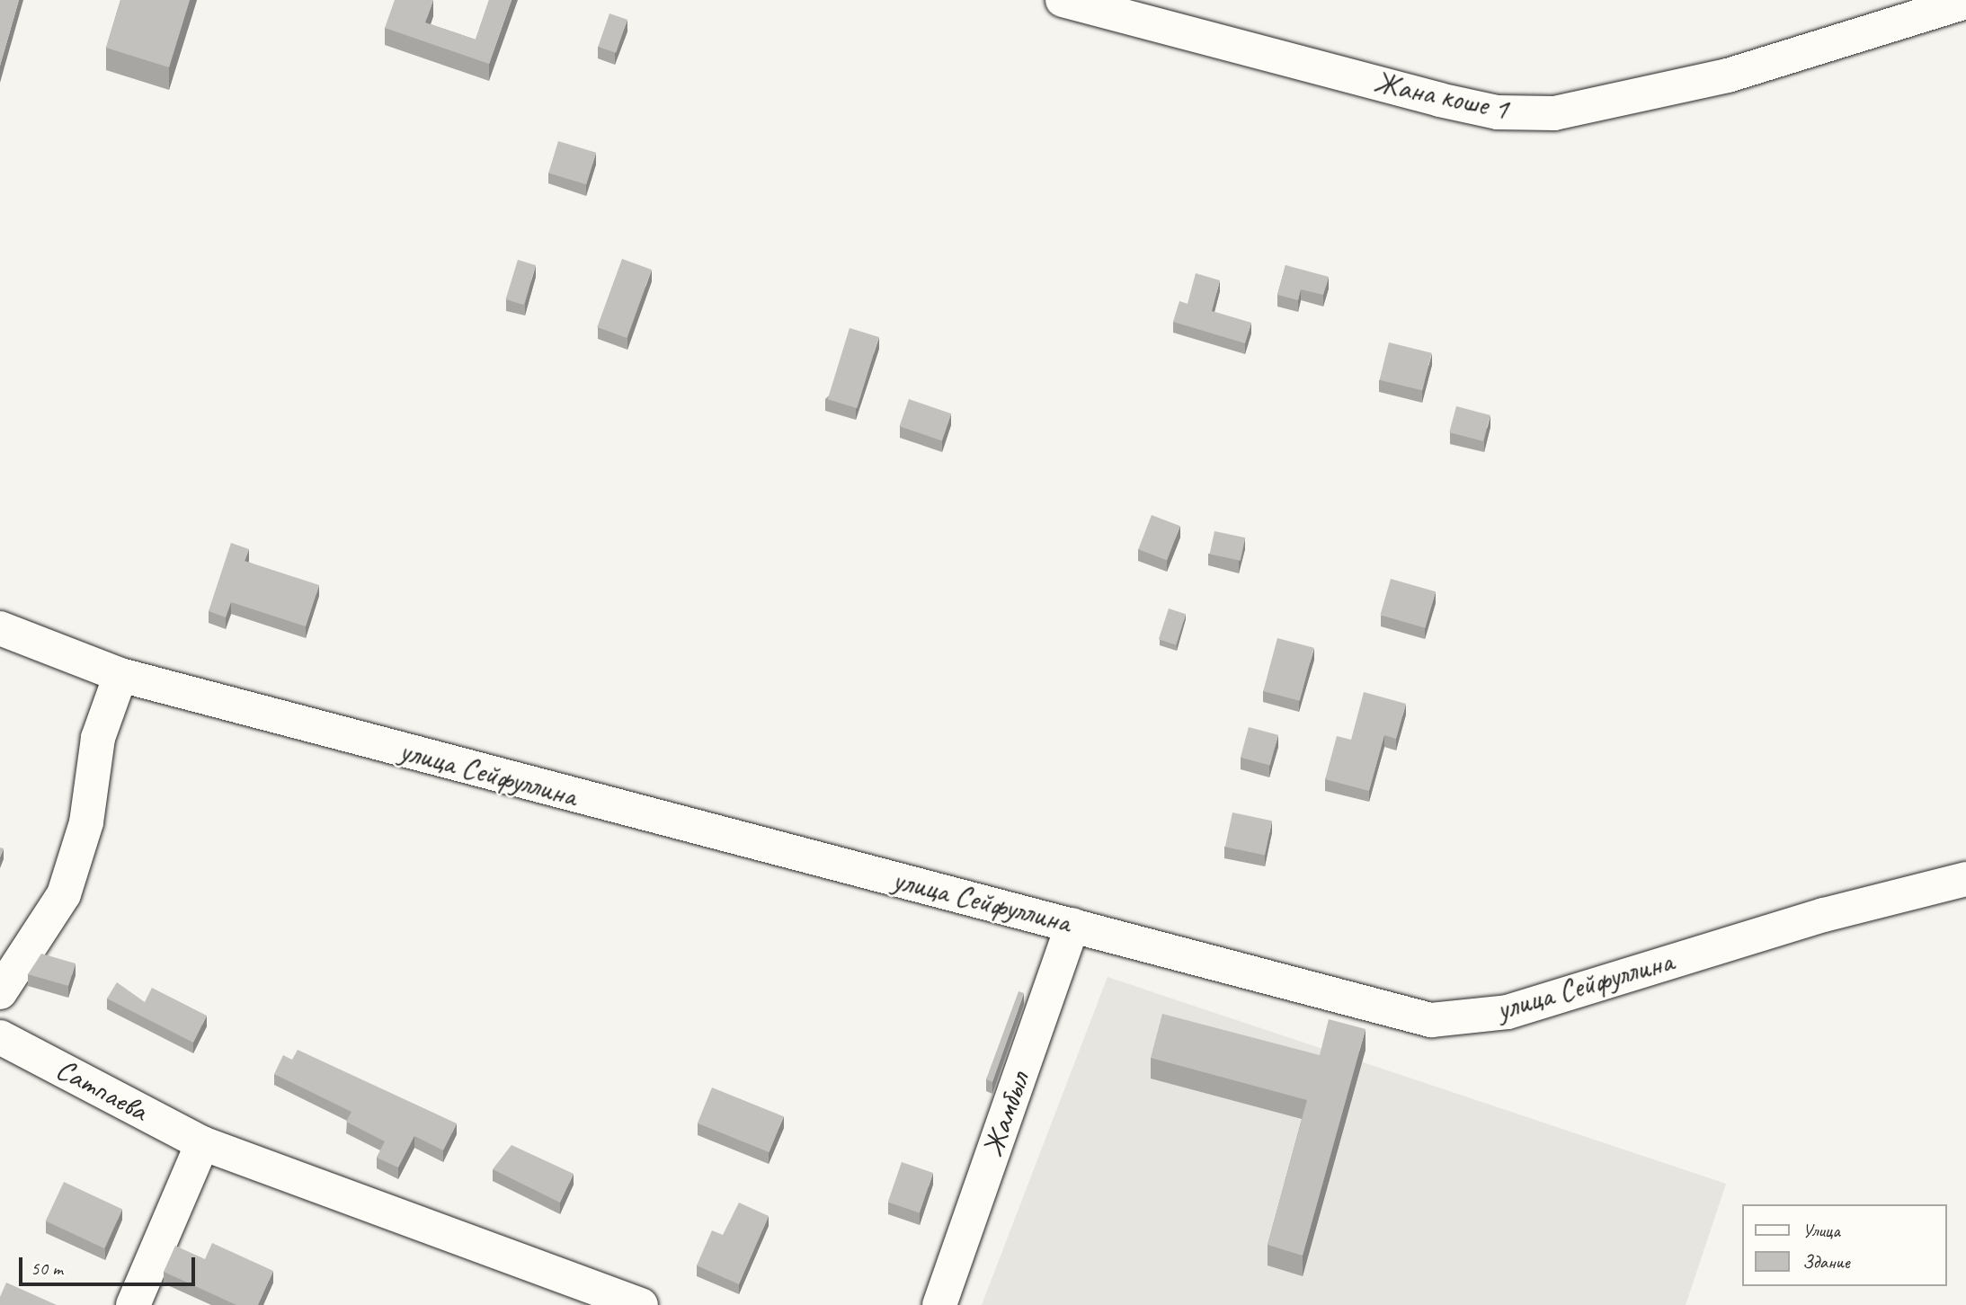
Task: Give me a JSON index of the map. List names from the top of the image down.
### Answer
{
  "streets": {
    "street": [
      "Жана коше 1",
      "улица Сейфуллина",
      "Сатпаева",
      "Жамбыл"
    ]
  },
  "crossings": [
    ["улица Сейфуллина", "Жамбыл"]
  ],
  "legend": ["Улица", "Здание"],
  "scale_bar": "50 m"
}
